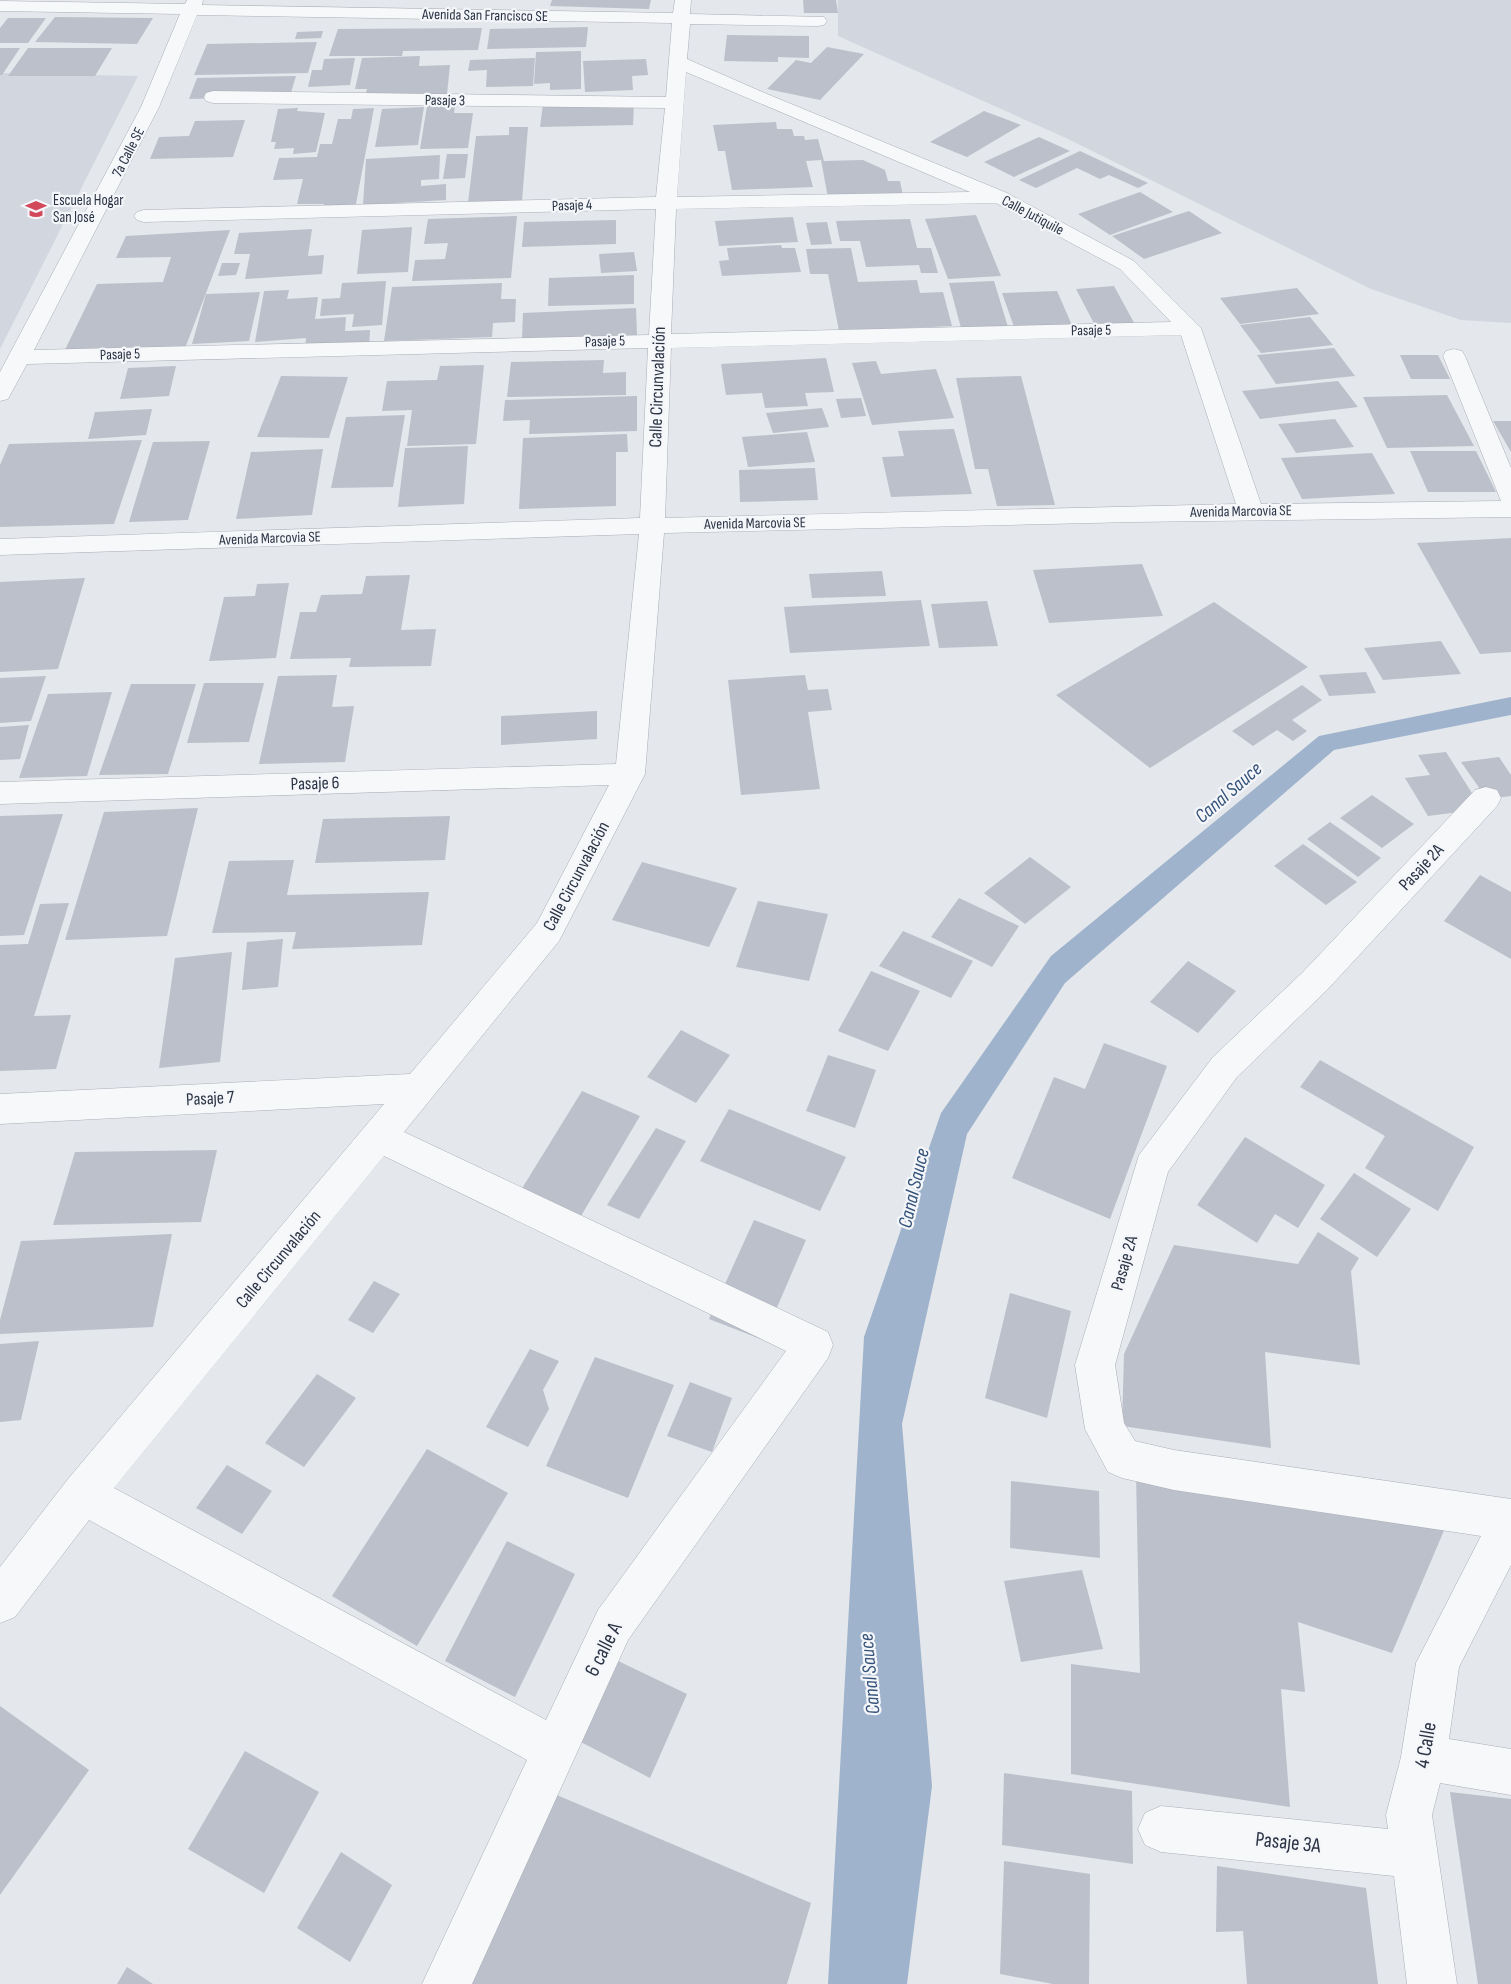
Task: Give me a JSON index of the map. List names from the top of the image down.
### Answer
{
  "streets": {
    "street": [
      "Avenida San Francisco SE",
      "Pasaje 3",
      "7a Calle SE",
      "Pasaje 4",
      "Calle Jutiquile",
      "Pasaje 5",
      "Calle Circunvalación",
      "Avenida Marcovia SE",
      "Pasaje 6",
      "Pasaje 2A",
      "Pasaje 7",
      "6 calle A",
      "4 Calle",
      "Pasaje 3A"
    ]
  },
  "crossings": [
    ["Avenida San Francisco SE", "7a Calle SE"],
    ["Avenida San Francisco SE", "Calle Circunvalación"],
    ["Pasaje 3", "Calle Circunvalación"],
    ["7a Calle SE", "Pasaje 5"],
    ["Pasaje 4", "Calle Jutiquile"],
    ["Pasaje 4", "Calle Circunvalación"],
    ["Calle Jutiquile", "Pasaje 5"],
    ["Calle Jutiquile", "Calle Circunvalación"],
    ["Calle Jutiquile", "Avenida Marcovia SE"],
    ["Pasaje 5", "Calle Circunvalación"],
    ["Calle Circunvalación", "Avenida Marcovia SE"],
    ["Calle Circunvalación", "Pasaje 6"],
    ["Calle Circunvalación", "Pasaje 7"],
    ["Calle Circunvalación", "6 calle A"],
    ["Pasaje 2A", "4 Calle"],
    ["4 Calle", "Pasaje 3A"]
  ],
  "water": ["Canal Sauce"],
  "places": {
    "school or university": ["Escuela Hogar San José"]
  }
}
